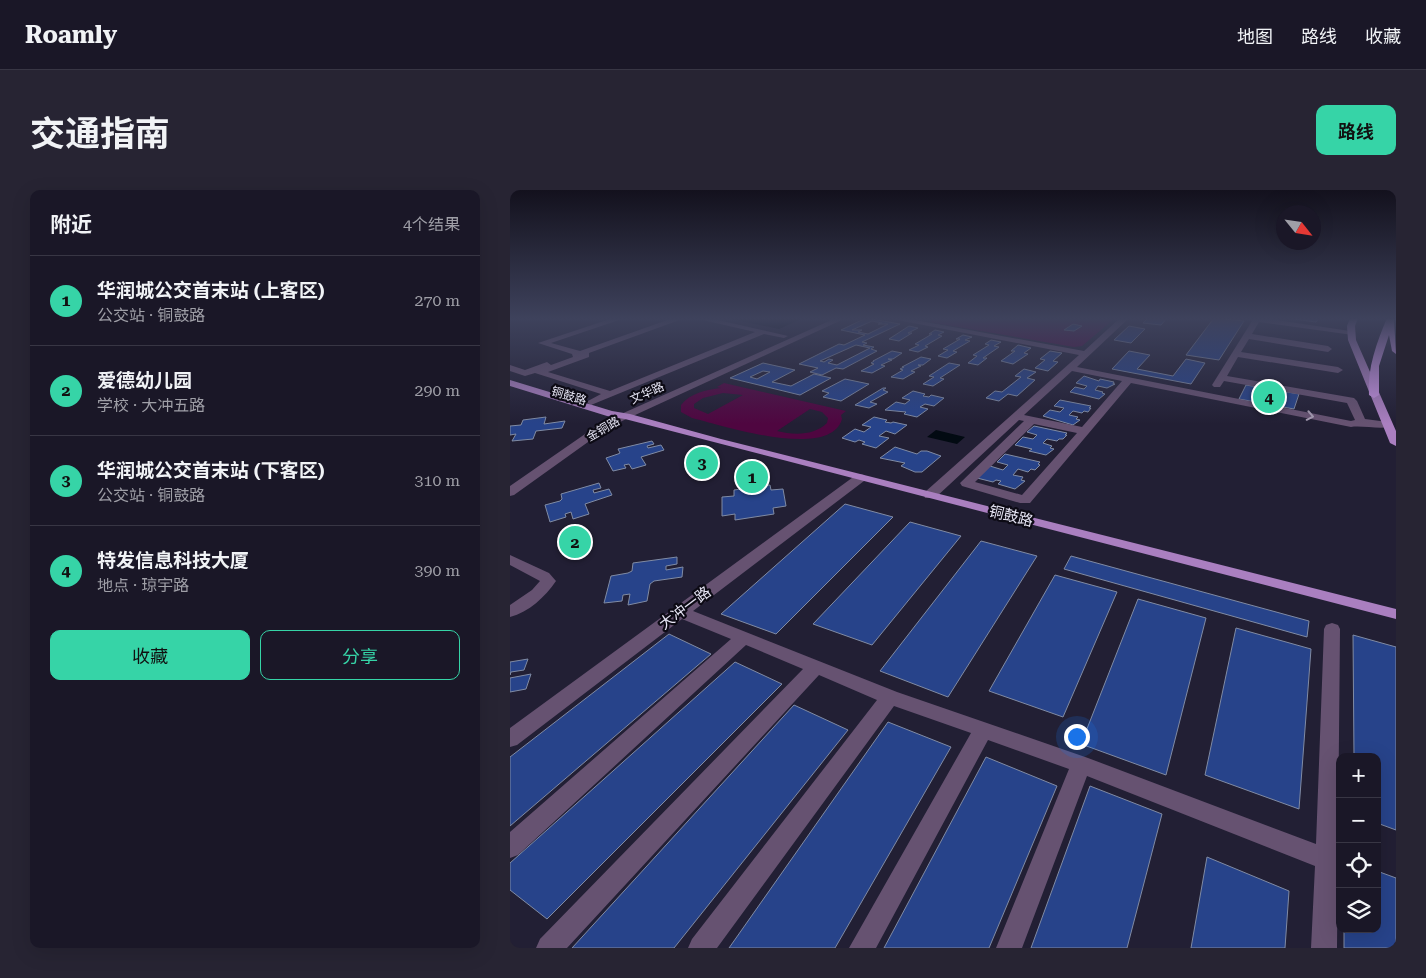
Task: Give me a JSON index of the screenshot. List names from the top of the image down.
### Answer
{
  "streets": {
    "main road": ["铜鼓路"],
    "street": ["文华路", "金铜路", "大冲一路"]
  },
  "crossings": [
    ["文华路", "铜鼓路"],
    ["文华路", "金铜路"],
    ["铜鼓路", "金铜路"],
    ["铜鼓路", "大冲一路"]
  ],
  "north": "bottom right",
  "page": {
    "header": "Roamly",
    "nav": ["地图", "路线", "收藏"],
    "title": "交通指南",
    "buttons": [
      "路线",
      ["收藏", "分享"]
    ],
    "heading": ["附近", "4个结果"],
    "list": [
      {
        "mark": "1",
        "name": "华润城公交首末站 (上客区)",
        "note": "公交站 · 铜鼓路",
        "value": "270 m"
      },
      {
        "mark": "2",
        "name": "爱德幼儿园",
        "note": "学校 · 大冲五路",
        "value": "290 m"
      },
      {
        "mark": "3",
        "name": "华润城公交首末站 (下客区)",
        "note": "公交站 · 铜鼓路",
        "value": "310 m"
      },
      {
        "mark": "4",
        "name": "特发信息科技大厦",
        "note": "地点 · 琼宇路",
        "value": "390 m"
      }
    ],
    "pins": [
      "4",
      "3",
      "1",
      "2"
    ],
    "map_buttons": ["+", "−"]
  }
}
